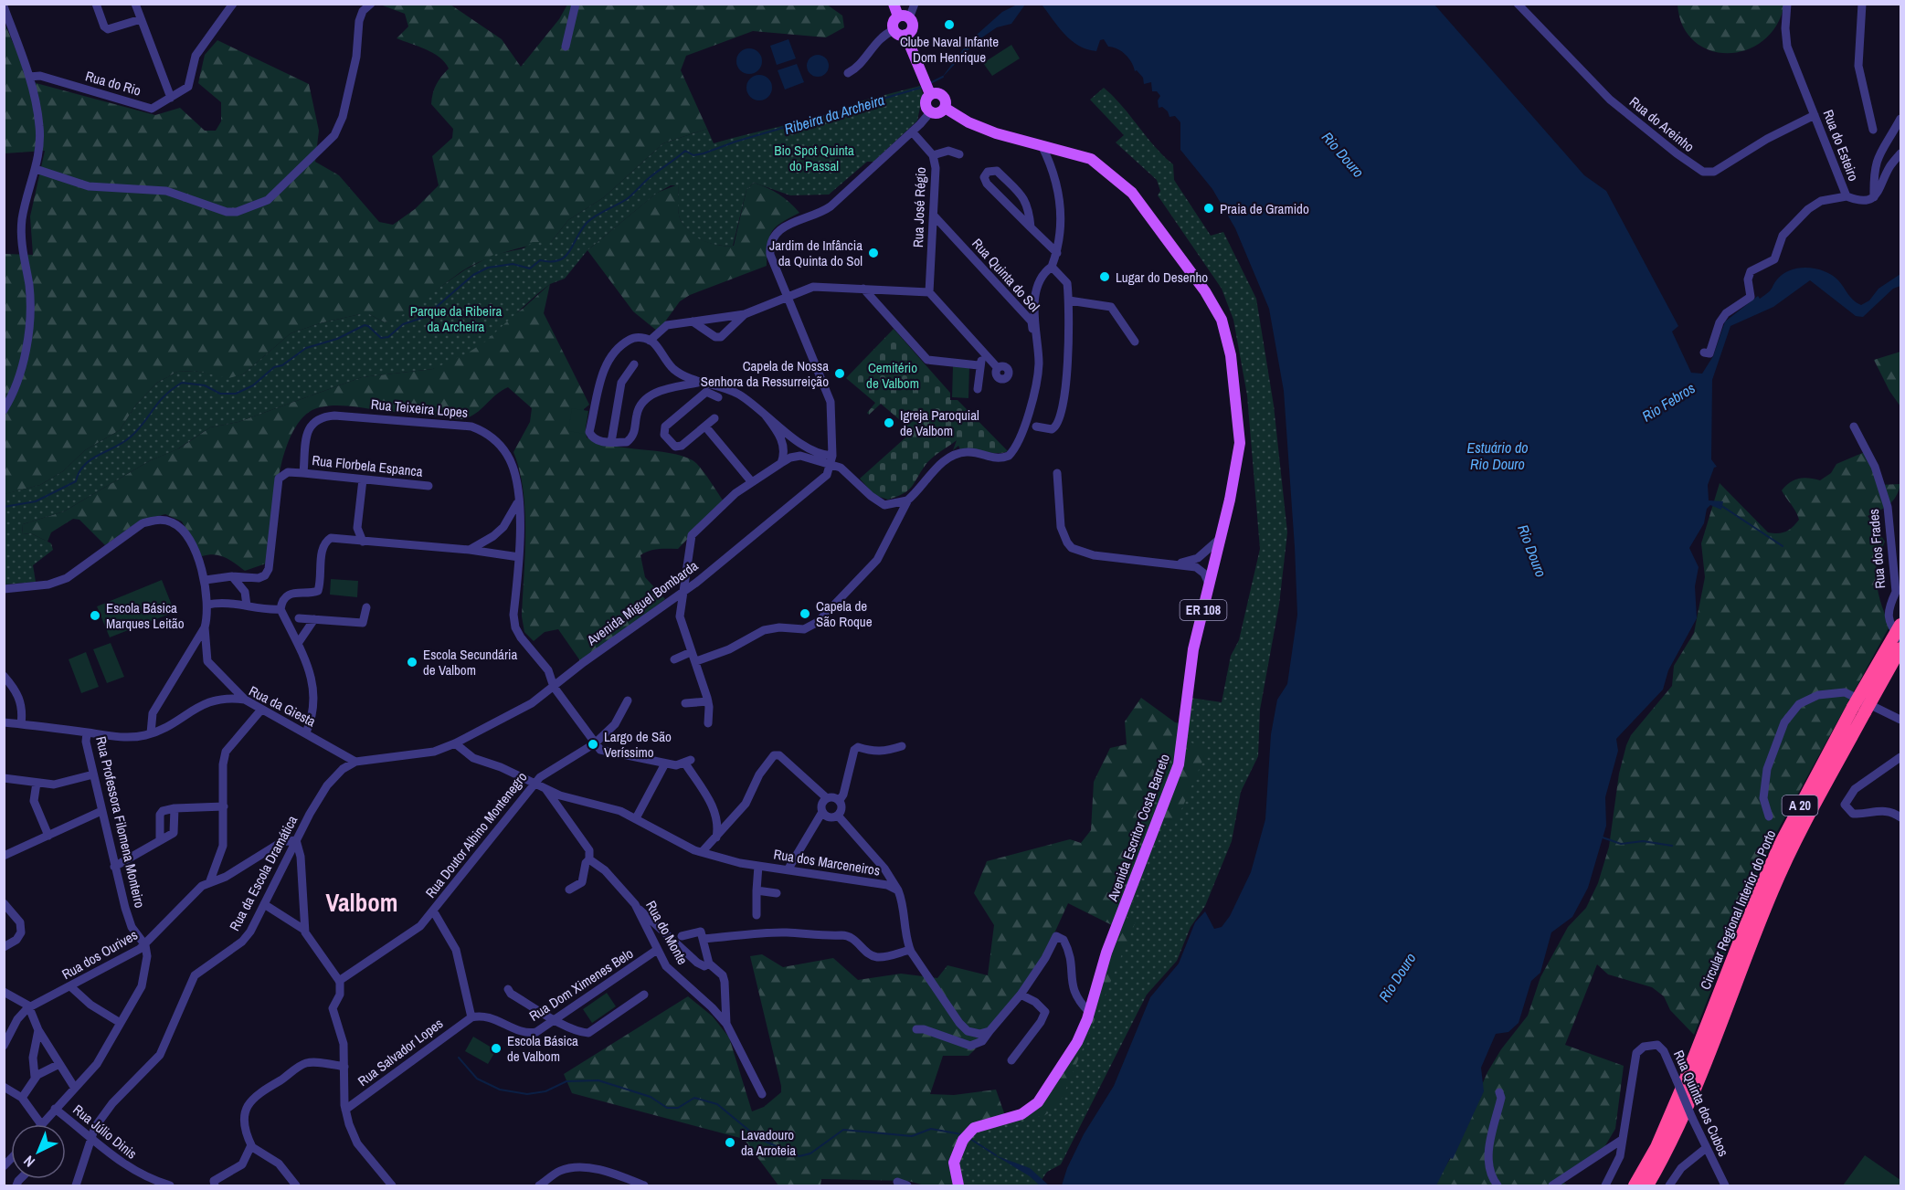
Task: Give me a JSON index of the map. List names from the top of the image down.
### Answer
{
  "streets": {
    "highway": ["A 20", "Circular Regional Interior do Porto"],
    "main road": ["ER 108", "Avenida Escritor Costa Barreto"],
    "street": [
      "Rua do Rio",
      "Rua do Areinho",
      "Rua do Esteiro",
      "Rua José Régio",
      "Rua Quinta do Sol",
      "Rua Teixeira Lopes",
      "Rua Florbela Espanca",
      "Rua dos Frades",
      "Avenida Miguel Bombarda",
      "Rua da Giesta",
      "Rua Professora Filomena Monteiro",
      "Rua Doutor Albino Montenegro",
      "Rua dos Marceneiros",
      "Rua da Escola Dramática",
      "Rua do Monte",
      "Rua dos Ourives",
      "Rua Dom Ximenes Belo",
      "Rua Salvador Lopes",
      "Rua Quinta dos Cubos",
      "Rua Júlio Dinis"
    ]
  },
  "crossings": [
    ["Rua do Areinho", "Rua do Esteiro"],
    ["Rua José Régio", "Rua Quinta do Sol"],
    ["Rua Teixeira Lopes", "Rua Florbela Espanca"],
    ["Rua Teixeira Lopes", "Avenida Miguel Bombarda"],
    ["Rua Teixeira Lopes", "Rua Doutor Albino Montenegro"],
    ["Avenida Miguel Bombarda", "Rua da Giesta"],
    ["Avenida Miguel Bombarda", "Rua dos Marceneiros"],
    ["Avenida Miguel Bombarda", "Rua da Escola Dramática"],
    ["ER 108", "Avenida Escritor Costa Barreto"],
    ["Rua da Giesta", "Rua Professora Filomena Monteiro"],
    ["Rua da Giesta", "Rua da Escola Dramática"],
    ["Rua Professora Filomena Monteiro", "Rua dos Ourives"],
    ["Rua Doutor Albino Montenegro", "Rua dos Marceneiros"],
    ["Rua dos Marceneiros", "Rua do Monte"],
    ["Rua da Escola Dramática", "Rua dos Ourives"],
    ["Rua da Escola Dramática", "Rua Júlio Dinis"],
    ["Rua do Monte", "Rua Dom Ximenes Belo"],
    ["Rua Dom Ximenes Belo", "Rua Salvador Lopes"]
  ],
  "districts": ["Valbom"],
  "water": [
    "Ribeira da Archeira",
    "Rio Douro",
    "Rio Febros",
    "Estuário do Rio Douro"
  ],
  "parks": ["Bio Spot Quinta do Passal", "Parque da Ribeira da Archeira", "Cemitério de Valbom"],
  "places": [
    "Clube Naval Infante Dom Henrique",
    "Praia de Gramido",
    "Jardim de Infância da Quinta do Sol",
    "Lugar do Desenho",
    "Capela de Nossa Senhora da Ressurreição",
    "Igreja Paroquial de Valbom",
    "Capela de São Roque",
    "Escola Básica Marques Leitão",
    "Escola Secundária de Valbom",
    "Largo de São Veríssimo",
    "Escola Básica de Valbom",
    "Lavadouro da Arroteia"
  ],
  "north": "bottom left"
}
